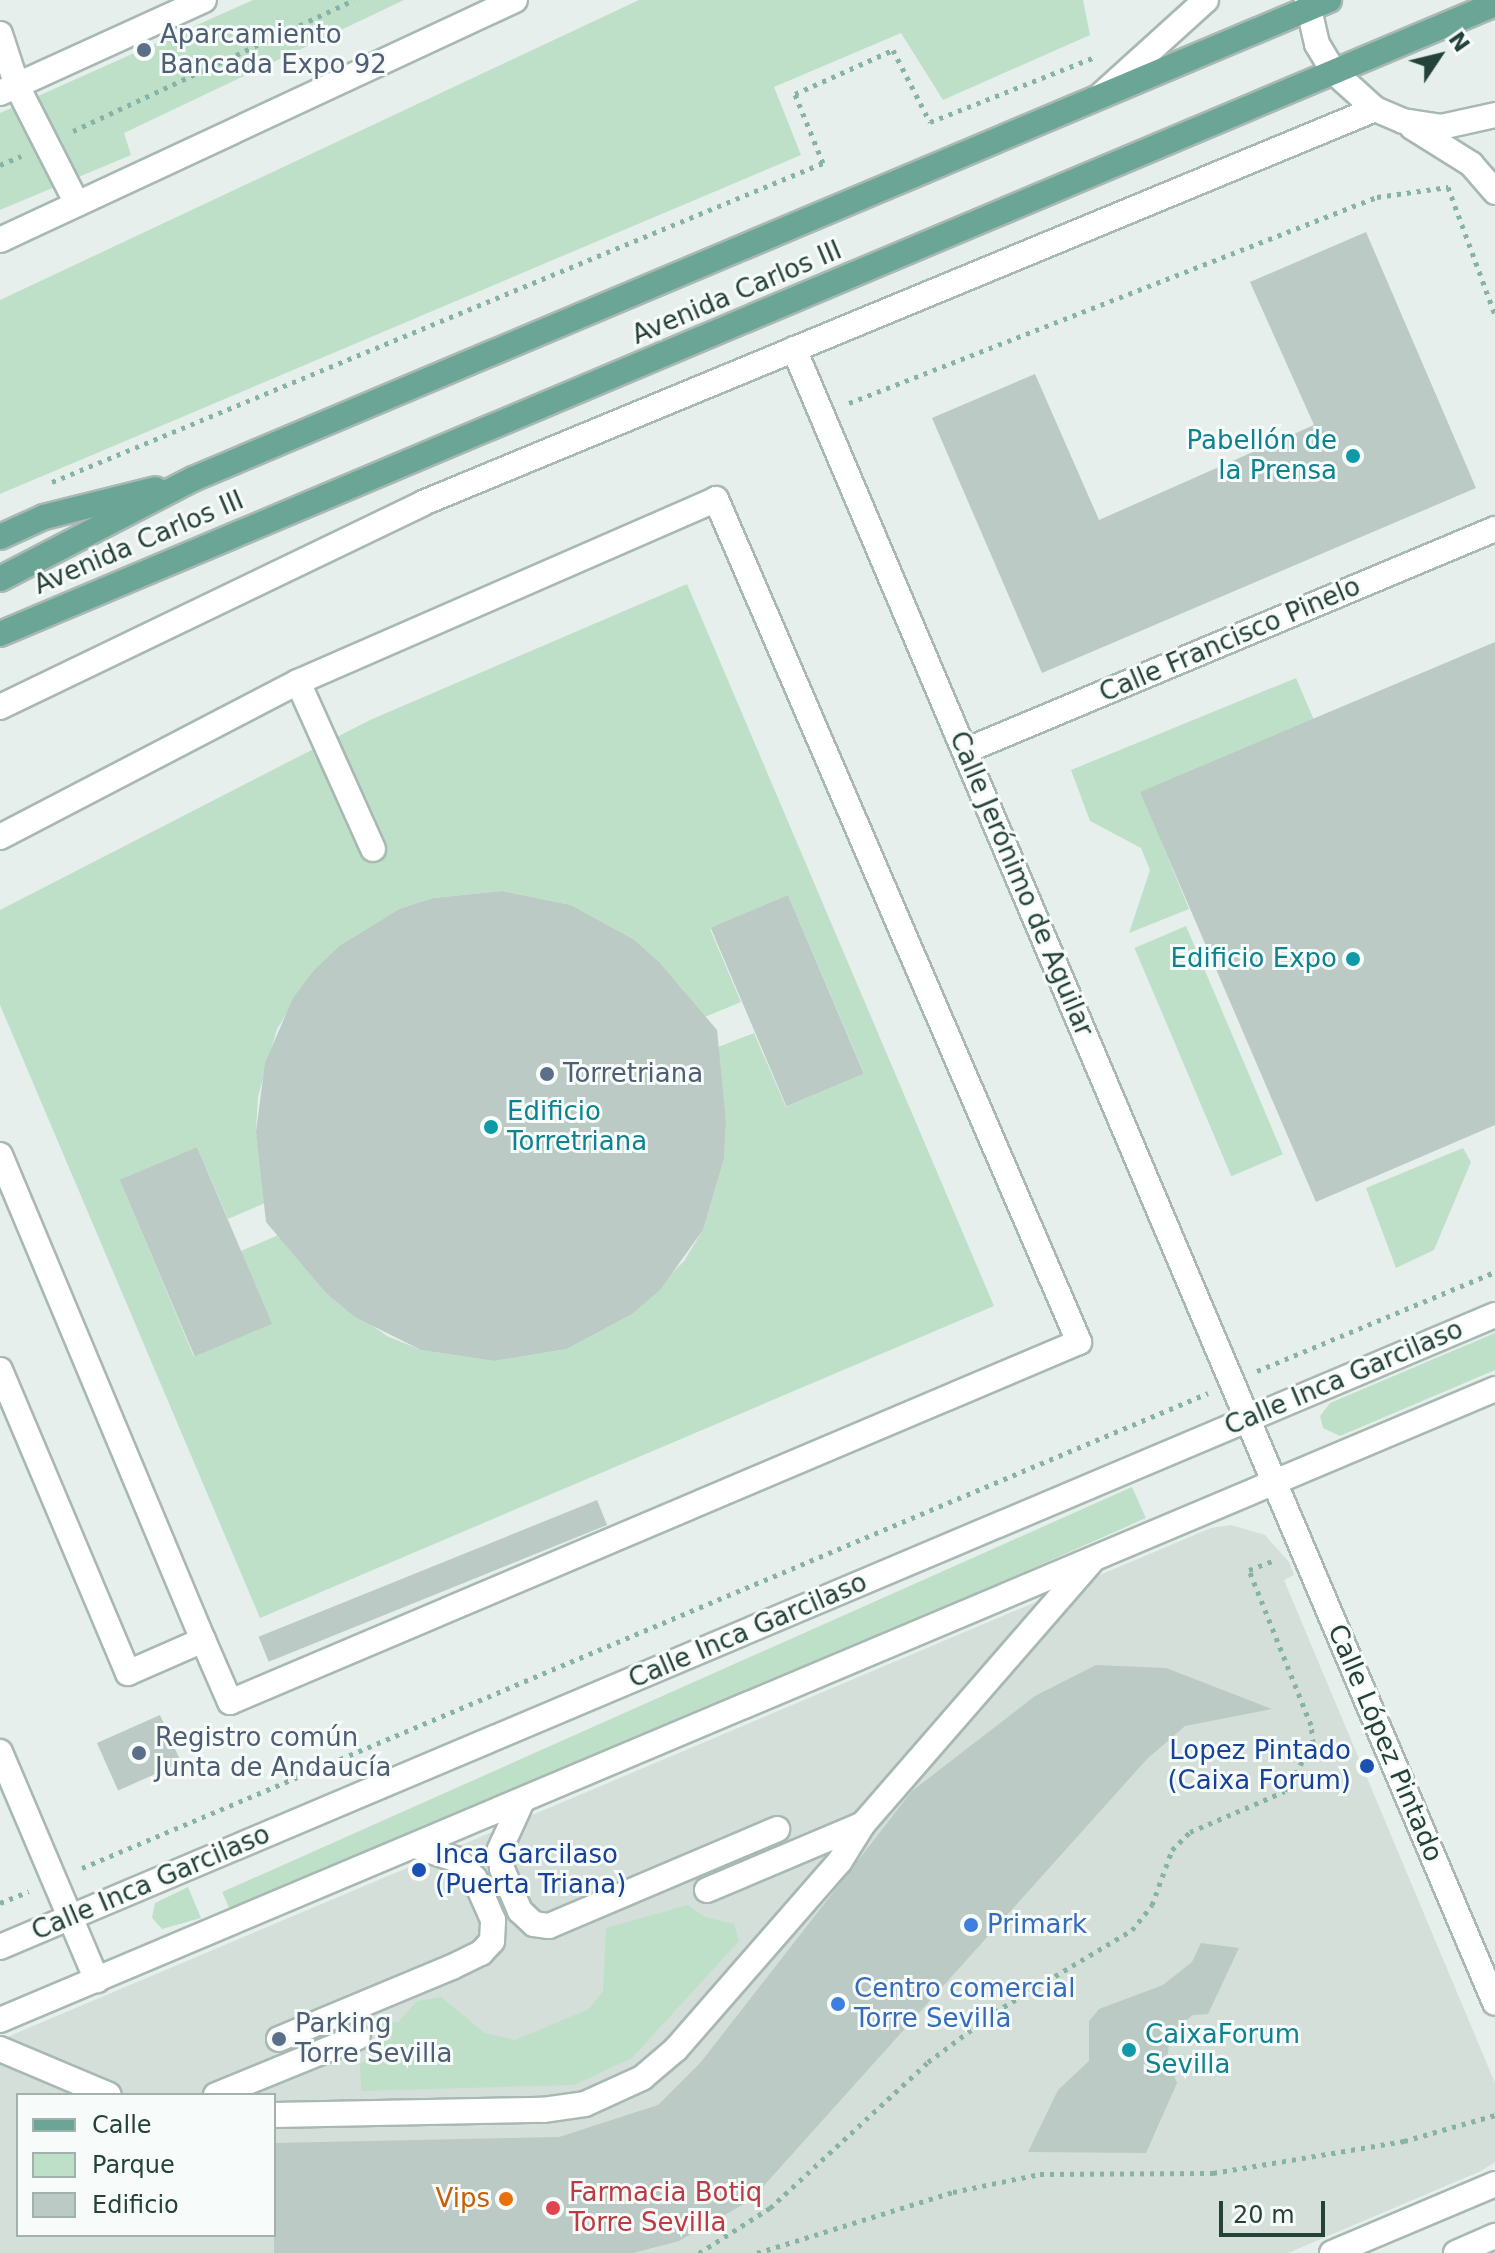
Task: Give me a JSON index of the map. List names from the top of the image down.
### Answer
{
  "streets": {
    "main road": ["Avenida Carlos III"],
    "street": [
      "Calle Francisco Pinelo",
      "Calle Jerónimo de Aguilar",
      "Calle Inca Garcilaso",
      "Calle López Pintado"
    ]
  },
  "crossings": [
    ["Calle Francisco Pinelo", "Calle Jerónimo de Aguilar"],
    ["Calle Jerónimo de Aguilar", "Calle Inca Garcilaso"],
    ["Calle Jerónimo de Aguilar", "Calle López Pintado"]
  ],
  "places": [
    "Aparcamiento Bancada Expo 92",
    "Pabellón de la Prensa",
    "Edificio Expo",
    "Torretriana",
    "Edificio Torretriana",
    "Registro común Junta de Andaucía",
    "Lopez Pintado (Caixa Forum)",
    "Inca Garcilaso (Puerta Triana)",
    "Primark",
    "Centro comercial Torre Sevilla",
    "Parking Torre Sevilla",
    "CaixaForum Sevilla",
    "Vips",
    "Farmacia Botiq Torre Sevilla"
  ],
  "legend": ["Calle", "Parque", "Edificio"],
  "scale_bar": "20 m",
  "north": "top right"
}
